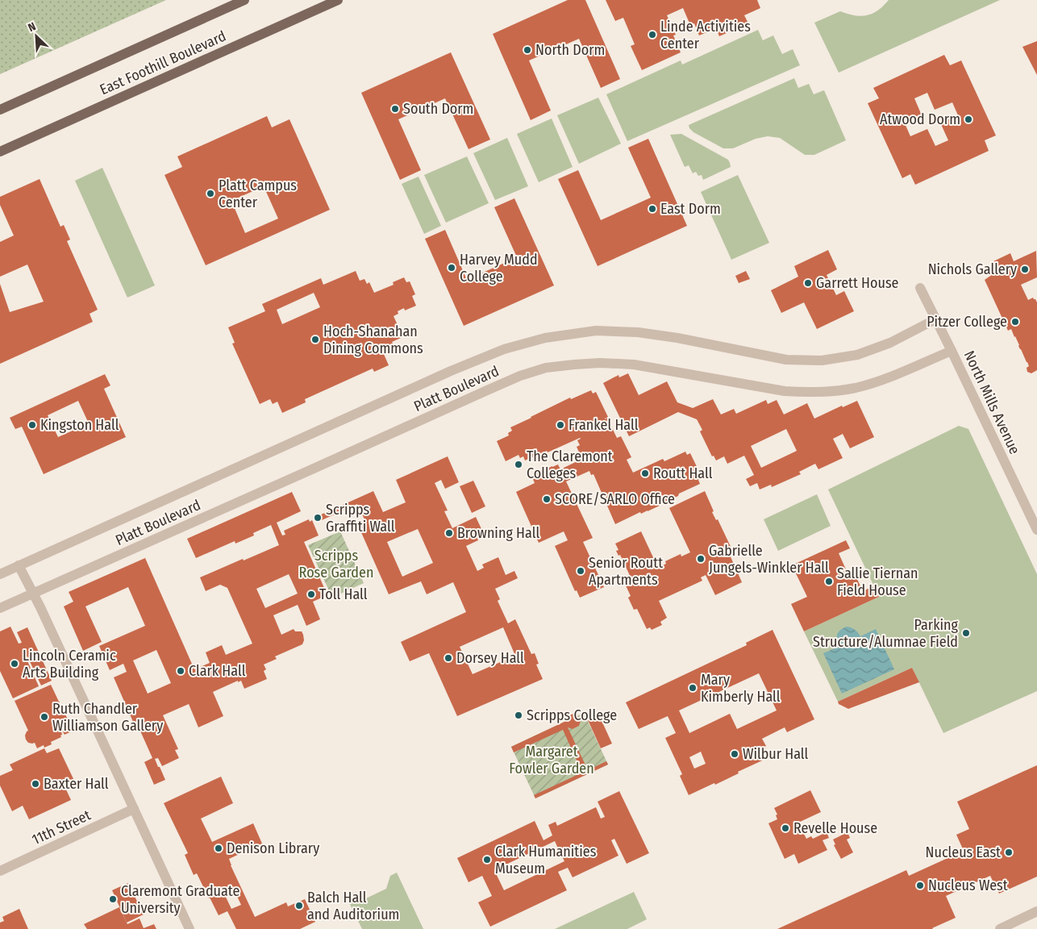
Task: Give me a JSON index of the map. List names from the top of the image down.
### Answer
{
  "streets": {
    "main road": ["East Foothill Boulevard"],
    "street": ["Platt Boulevard", "North Mills Avenue", "11th Street"]
  },
  "crossings": [
    ["Platt Boulevard", "North Mills Avenue"]
  ],
  "parks": ["Scripps Rose Garden", "Margaret Fowler Garden"],
  "places": [
    "Linde Activities Center",
    "North Dorm",
    "South Dorm",
    "Atwood Dorm",
    "Platt Campus Center",
    "East Dorm",
    "Harvey Mudd College",
    "Nichols Gallery",
    "Garrett House",
    "Pitzer College",
    "Hoch-Shanahan Dining Commons",
    "Kingston Hall",
    "Frankel Hall",
    "The Claremont Colleges",
    "Routt Hall",
    "SCORE/SARLO Office",
    "Scripps Graffiti Wall",
    "Browning Hall",
    "Gabrielle Jungels-Winkler Hall",
    "Senior Routt Apartments",
    "Sallie Tiernan Field House",
    "Toll Hall",
    "Parking Structure/Alumnae Field",
    "Dorsey Hall",
    "Lincoln Ceramic Arts Building",
    "Clark Hall",
    "Mary Kimberly Hall",
    "Scripps College",
    "Ruth Chandler Williamson Gallery",
    "Wilbur Hall",
    "Baxter Hall",
    "Revelle House",
    "Denison Library",
    "Nucleus East",
    "Clark Humanities Museum",
    "Nucleus West",
    "Claremont Graduate University",
    "Balch Hall and Auditorium"
  ],
  "north": "top left"
}
